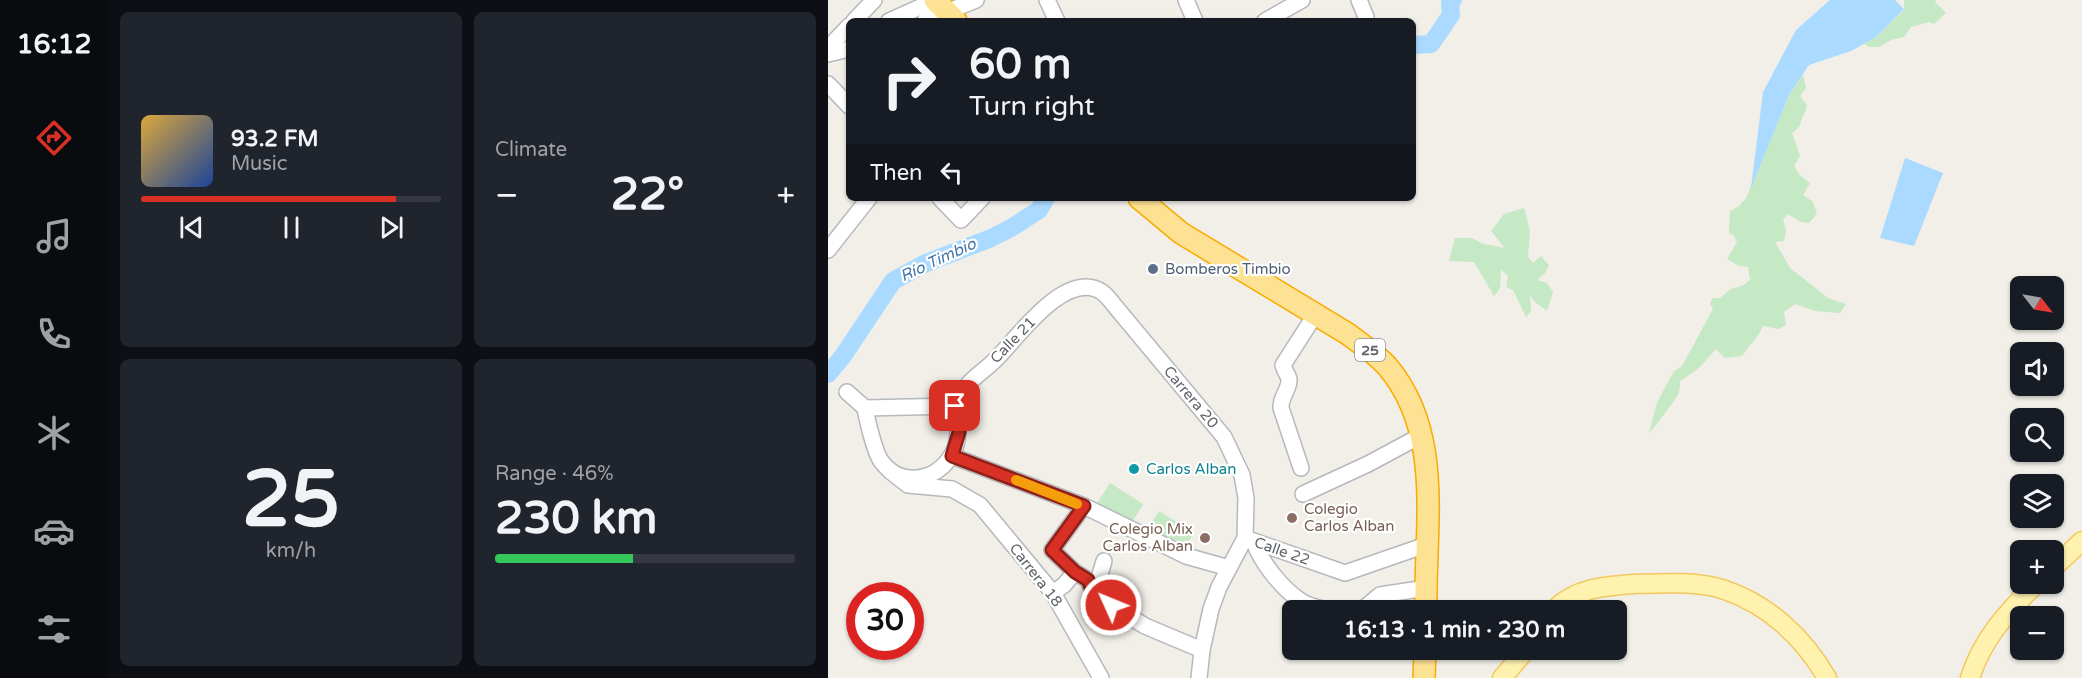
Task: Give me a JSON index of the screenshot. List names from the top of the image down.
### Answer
{
  "streets": {
    "highway": ["25"],
    "street": [
      "Calle 21",
      "Carrera 20",
      "Calle 22",
      "Carrera 18"
    ]
  },
  "crossings": [
    ["Calle 21", "Carrera 20"],
    ["25", "Calle 22"],
    ["Carrera 20", "Calle 22"]
  ],
  "water": ["Río Timbio"],
  "places": [
    "Bomberos Timbio",
    "Carlos Alban",
    "Colegio Carlos Alban",
    "Colegio Mix Carlos Alban"
  ],
  "north": "bottom right",
  "page": {
    "tabs": "16:12",
    "tile": [
      "Climate",
      ["25", "km/h"],
      ["Range · 46%", "230 km"]
    ],
    "turn": ["60 m", "Turn right"],
    "song": ["93.2 FM", "Music"],
    "then": "Then",
    "heat": ["−", "22°", "+"],
    "map_buttons": ["+", "−"],
    "limit": "30",
    "trip": "16:13 · 1 min · 230 m"
  }
}
